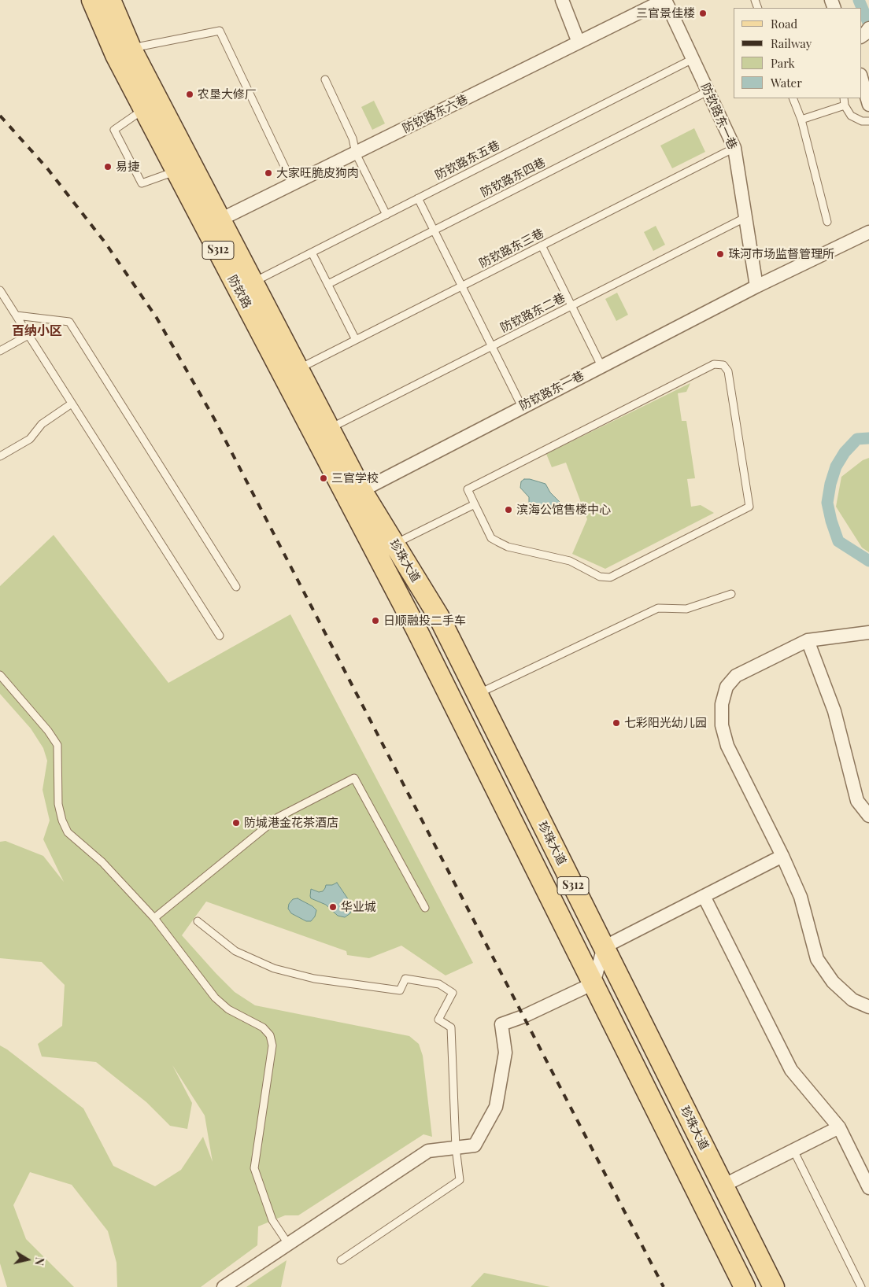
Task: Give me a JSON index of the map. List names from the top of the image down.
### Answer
{
  "streets": {
    "main road": ["S312", "防钦路", "珍珠大道"],
    "street": ["防钦路东六巷", "防钦路东一巷"],
    "lane": [
      "防钦路东五巷",
      "防钦路东四巷",
      "防钦路东三巷",
      "防钦路东二巷"
    ]
  },
  "crossings": [
    ["防钦路东六巷", "防钦路东一巷"],
    ["防钦路东六巷", "防钦路"],
    ["防钦路东一巷", "防钦路东五巷"],
    ["防钦路东一巷", "防钦路东四巷"],
    ["防钦路东一巷", "防钦路东三巷"],
    ["防钦路东一巷", "防钦路"],
    ["防钦路东一巷", "防钦路东二巷"],
    ["防钦路东一巷", "珍珠大道"],
    ["防钦路东五巷", "防钦路"],
    ["防钦路东三巷", "防钦路"],
    ["防钦路", "防钦路东二巷"],
    ["防钦路", "珍珠大道"]
  ],
  "districts": ["百纳小区"],
  "places": [
    "三官景佳楼",
    "农垦大修厂",
    "易捷",
    "大家旺脆皮狗肉",
    "珠河市场监督管理所",
    "三官学校",
    "滨海公馆售楼中心",
    "日顺融投二手车",
    "七彩阳光幼儿园",
    "防城港金花茶酒店",
    "华业城"
  ],
  "legend": [
    "Road",
    "Railway",
    "Park",
    "Water"
  ],
  "north": "right"
}
